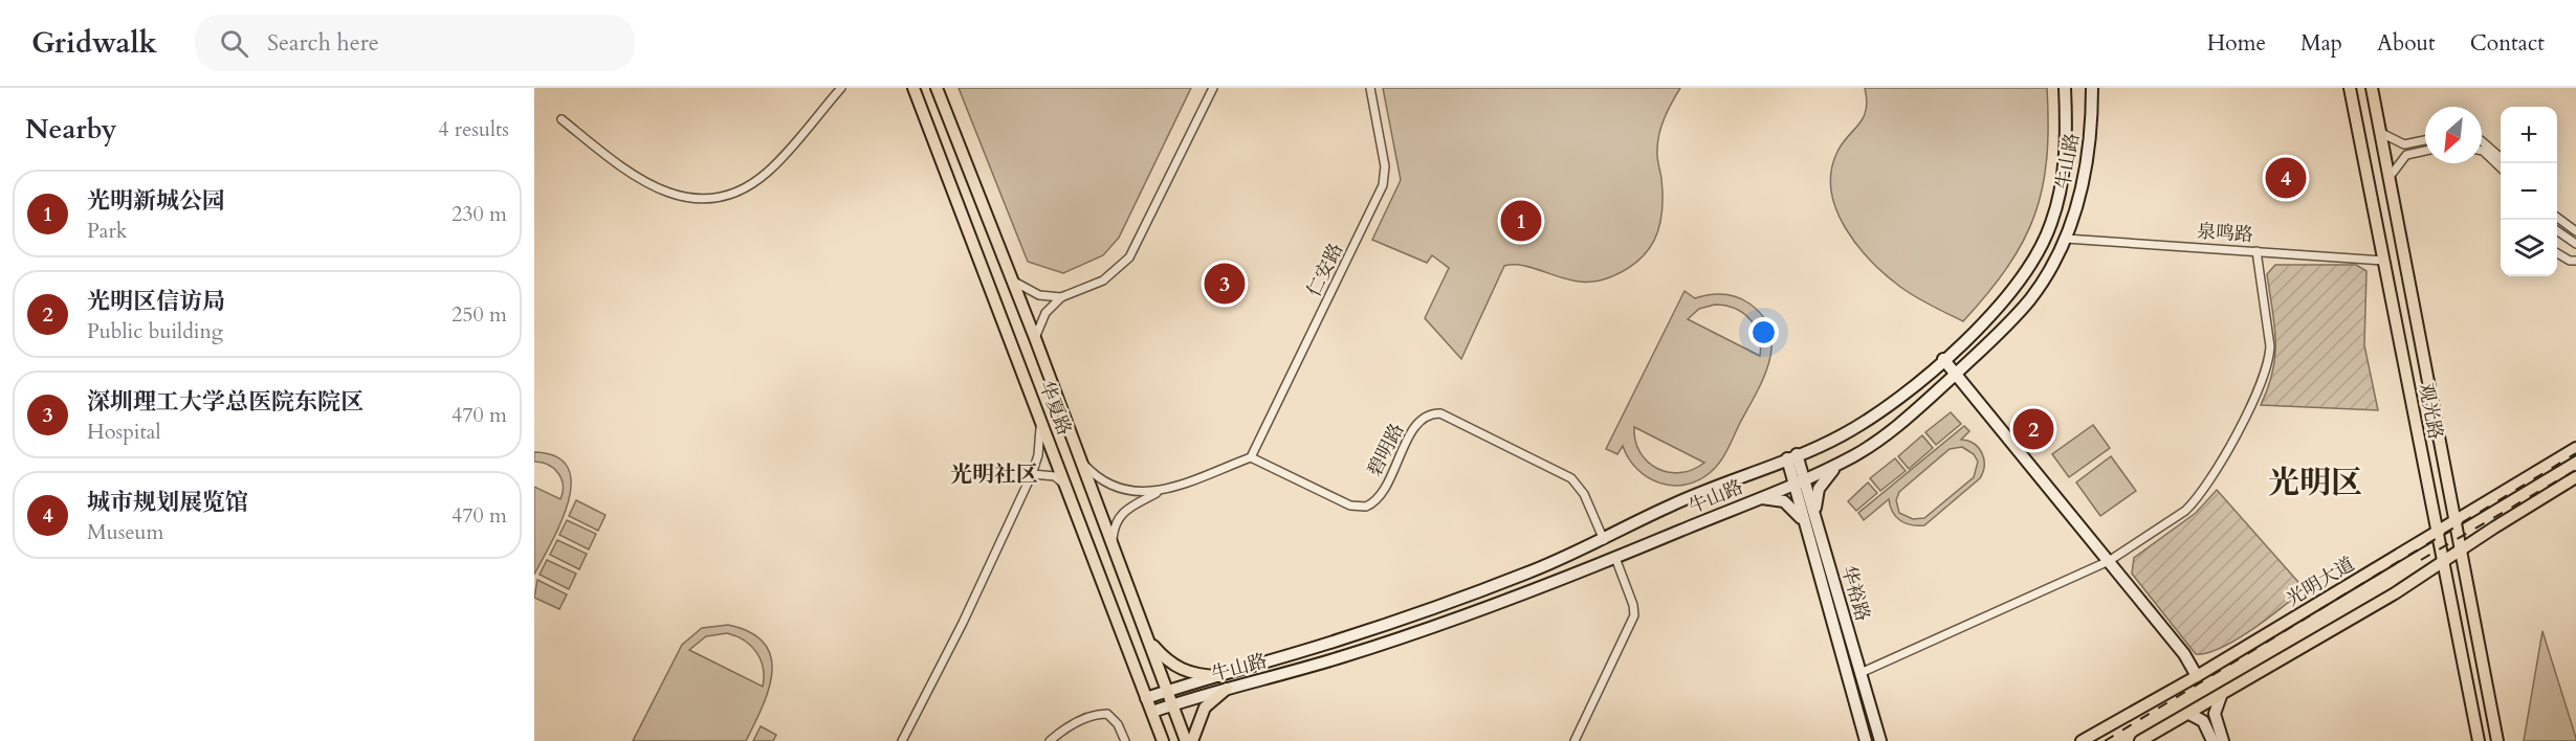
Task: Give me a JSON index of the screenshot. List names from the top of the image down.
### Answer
{
  "streets": {
    "main road": ["华夏路", "观光路", "光明大道"],
    "street": [
      "牛山路",
      "泉鸣路",
      "仁安路",
      "碧明路",
      "华裕路"
    ]
  },
  "crossings": [
    ["牛山路", "泉鸣路"],
    ["牛山路", "华夏路"],
    ["牛山路", "碧明路"],
    ["牛山路", "华裕路"],
    ["泉鸣路", "观光路"],
    ["仁安路", "碧明路"],
    ["观光路", "光明大道"]
  ],
  "districts": ["光明社区", "光明区"],
  "north": "bottom left",
  "page": {
    "header": "Gridwalk",
    "search": "Search here",
    "nav": [
      "Home",
      "Map",
      "About",
      "Contact"
    ],
    "heading": ["Nearby", "4 results"],
    "map_buttons": ["+", "−"],
    "pins": [
      "4",
      "1",
      "3",
      "2"
    ],
    "list": [
      {
        "mark": "1",
        "name": "光明新城公园",
        "note": "Park",
        "value": "230 m"
      },
      {
        "mark": "2",
        "name": "光明区信访局",
        "note": "Public building",
        "value": "250 m"
      },
      {
        "mark": "3",
        "name": "深圳理工大学总医院东院区",
        "note": "Hospital",
        "value": "470 m"
      },
      {
        "mark": "4",
        "name": "城市规划展览馆",
        "note": "Museum",
        "value": "470 m"
      }
    ]
  }
}
